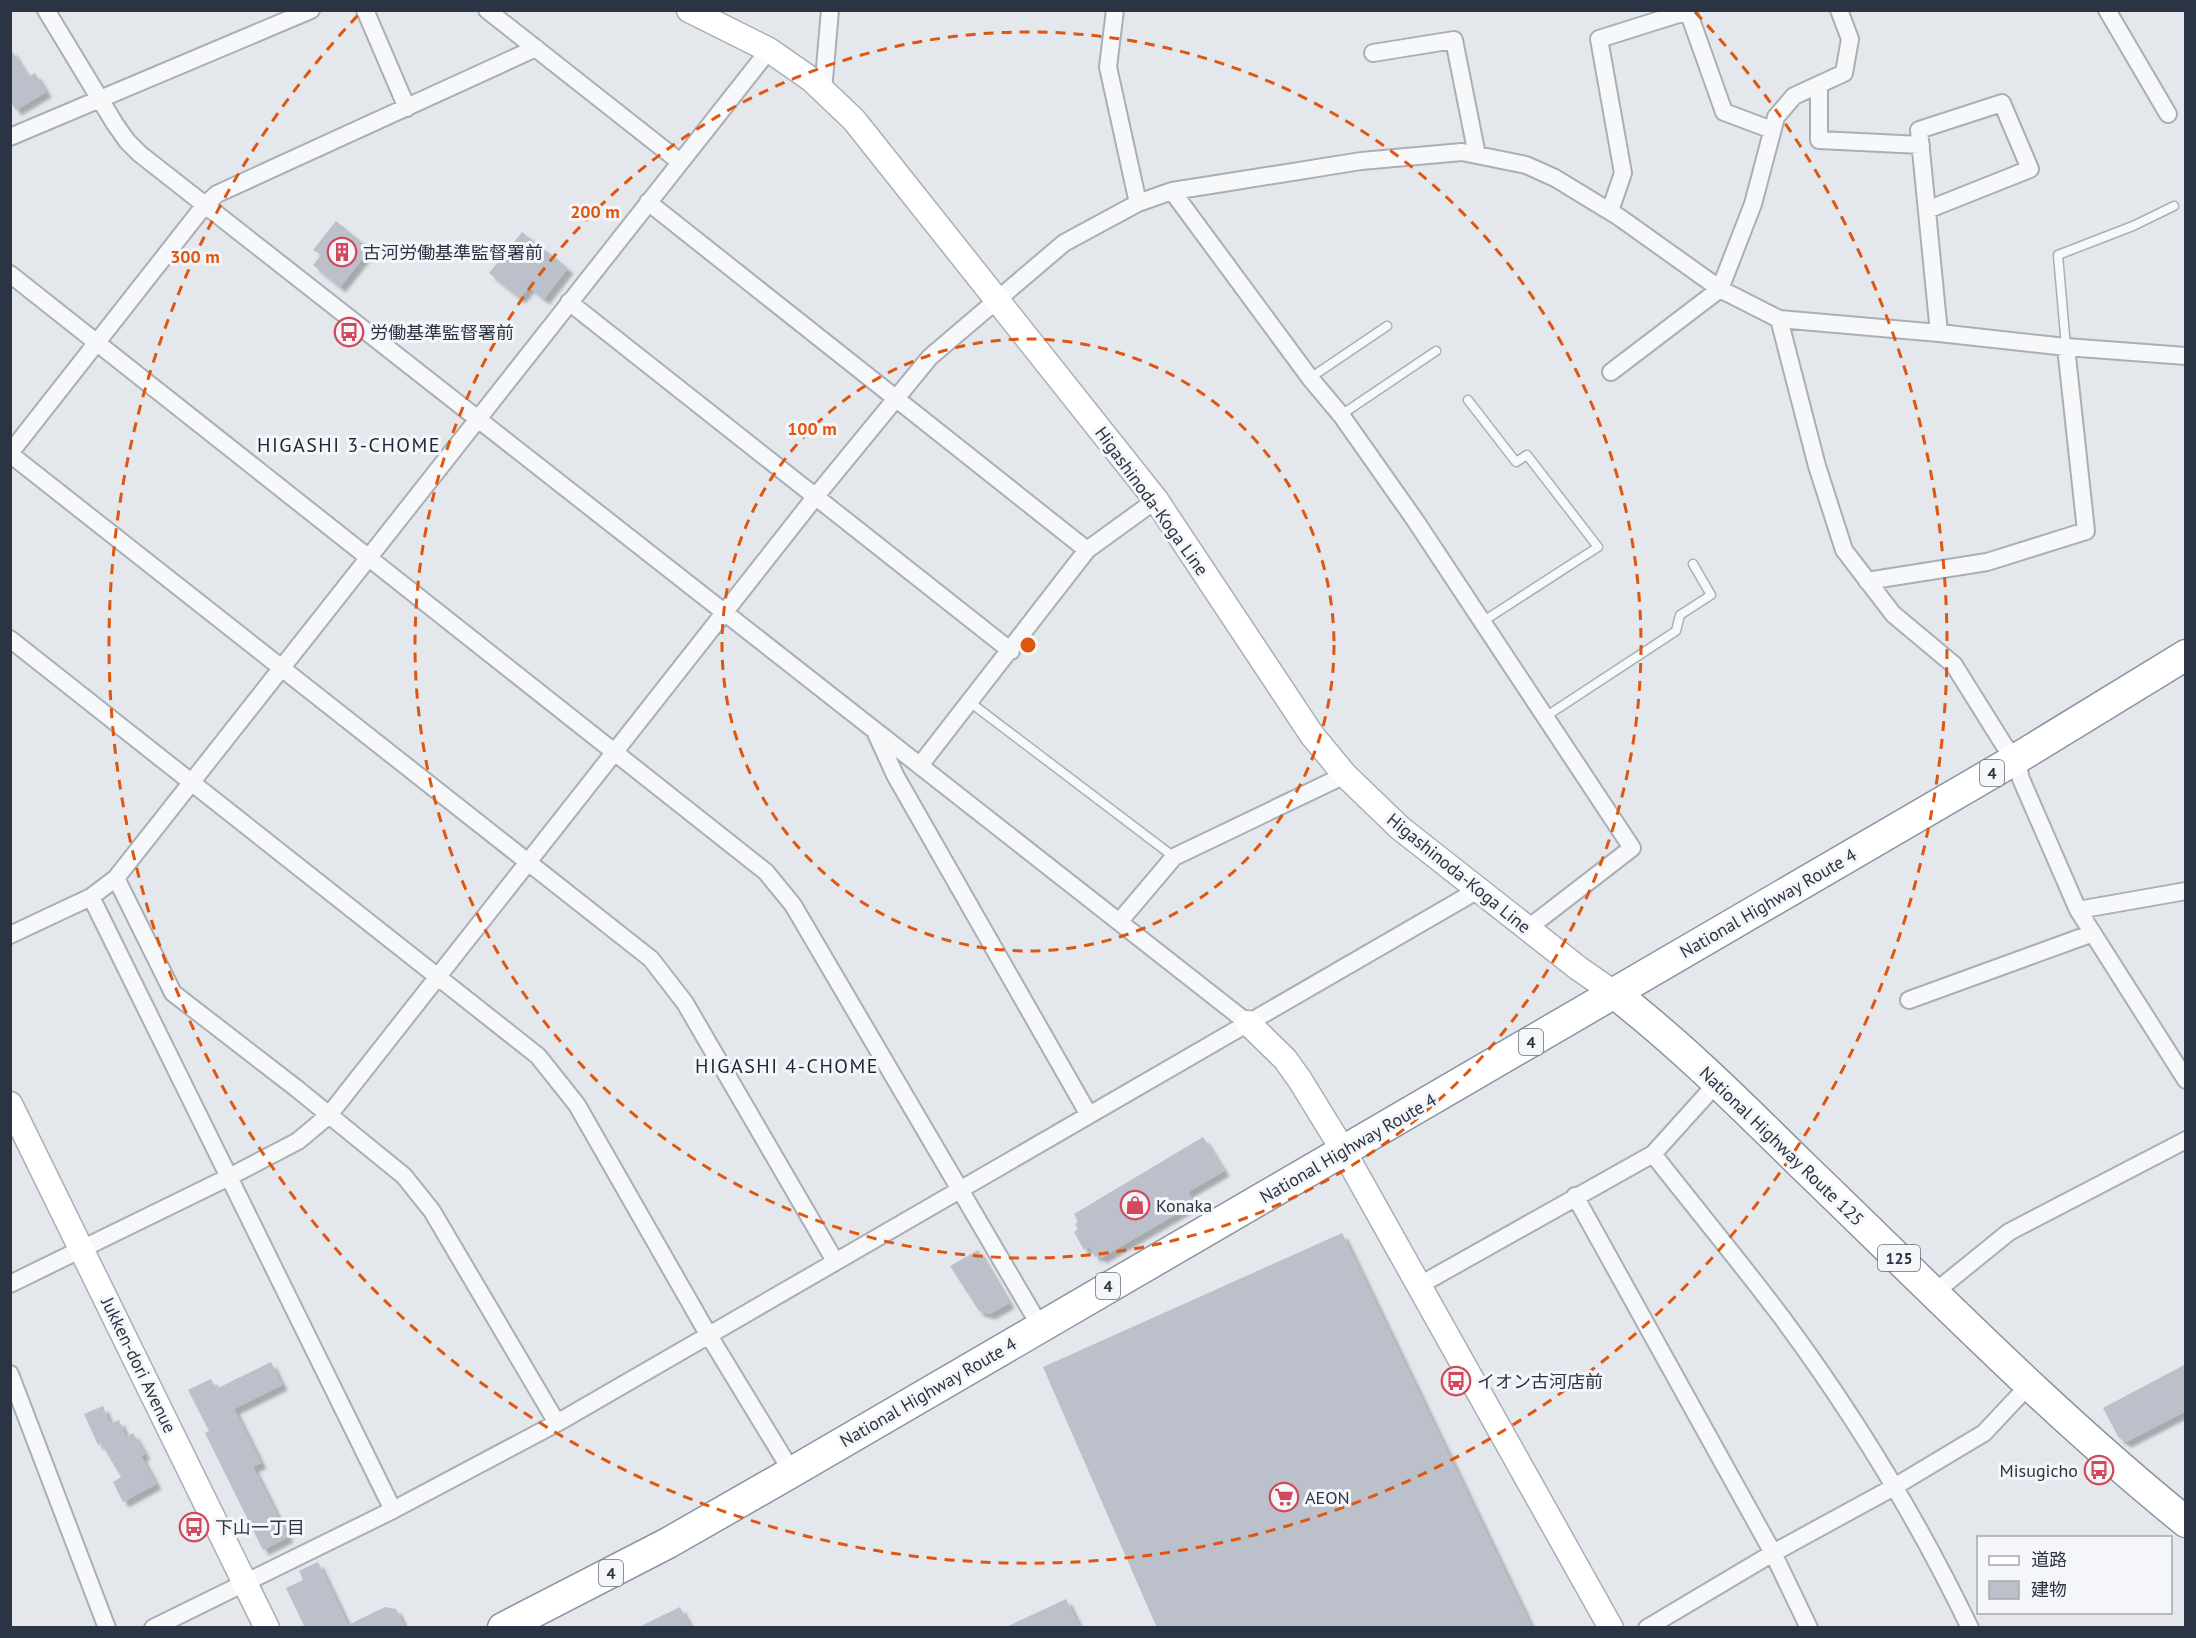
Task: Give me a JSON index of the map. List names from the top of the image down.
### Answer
{
  "streets": {
    "highway": [
      "4",
      "National Highway Route 4",
      "National Highway Route 125",
      "125"
    ],
    "main road": ["Higashinoda-Koga Line", "Jukken-dori Avenue"]
  },
  "crossings": [
    ["Higashinoda-Koga Line", "National Highway Route 4"],
    ["Higashinoda-Koga Line", "National Highway Route 125"],
    ["National Highway Route 4", "National Highway Route 125"]
  ],
  "districts": ["HIGASHI 3-CHOME", "HIGASHI 4-CHOME"],
  "places": {
    "building": ["古河労働基準監督署前"],
    "bus stop": [
      "労働基準監督署前",
      "イオン古河店前",
      "Misugicho",
      "下山一丁目"
    ],
    "shop": ["Konaka"],
    "supermarket": ["AEON"]
  },
  "legend": ["道路", "建物"],
  "rings": ["200 m", "300 m", "100 m"]
}
